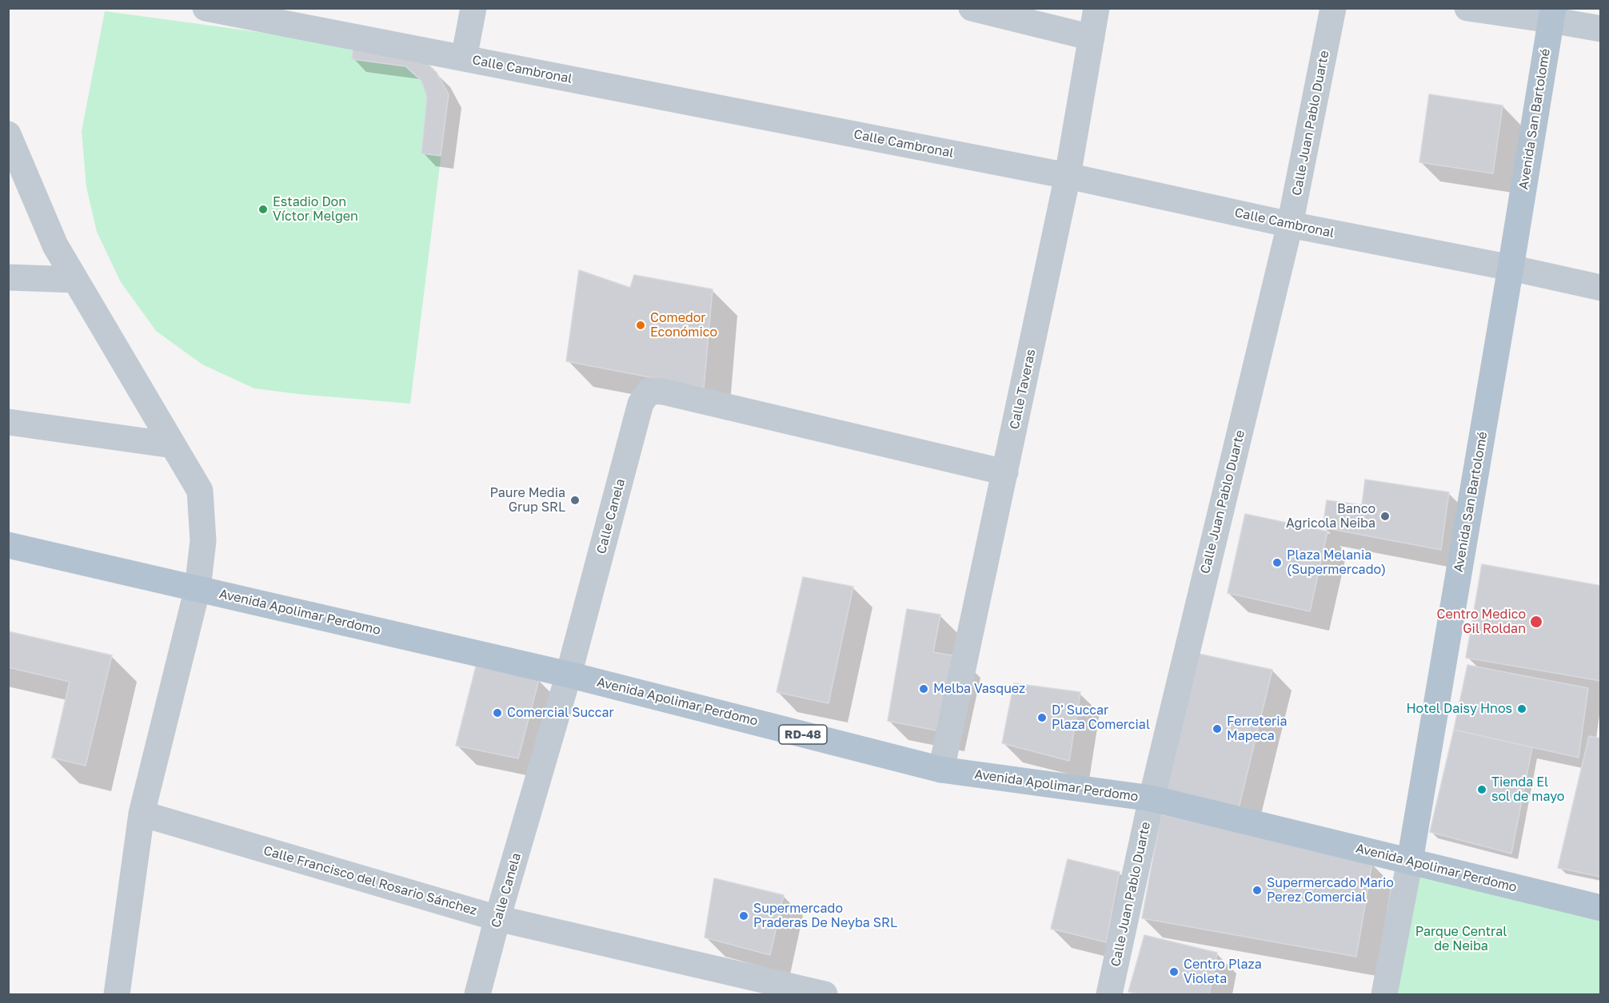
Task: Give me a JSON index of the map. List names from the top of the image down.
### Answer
{
  "streets": {
    "main road": ["Avenida San Bartolomé", "Avenida Apolimar Perdomo", "RD-48"],
    "street": [
      "Calle Cambronal",
      "Calle Juan Pablo Duarte",
      "Calle Taveras",
      "Calle Canela",
      "Calle Francisco del Rosario Sánchez"
    ]
  },
  "crossings": [
    ["Calle Cambronal", "Avenida San Bartolomé"],
    ["Calle Cambronal", "Calle Juan Pablo Duarte"],
    ["Calle Cambronal", "Calle Taveras"],
    ["Avenida San Bartolomé", "Avenida Apolimar Perdomo"],
    ["Calle Juan Pablo Duarte", "Avenida Apolimar Perdomo"],
    ["Calle Taveras", "Calle Canela"],
    ["Calle Taveras", "Avenida Apolimar Perdomo"],
    ["Calle Canela", "Avenida Apolimar Perdomo"],
    ["Calle Canela", "Calle Francisco del Rosario Sánchez"]
  ],
  "parks": ["Parque Central de Neiba"],
  "places": [
    "Estadio Don Víctor Melgen",
    "Comedor Económico",
    "Paure Media Grup SRL",
    "Banco Agricola Neiba",
    "Plaza Melania (Supermercado)",
    "Centro Medico Gil Roldan",
    "Melba Vasquez",
    "Hotel Daisy Hnos",
    "Comercial Succar",
    "D' Succar Plaza Comercial",
    "Ferreteria Mapeca",
    "Tienda El sol de mayo",
    "Supermercado Mario Perez Comercial",
    "Supermercado Praderas De Neyba SRL",
    "Centro Plaza Violeta"
  ]
}
